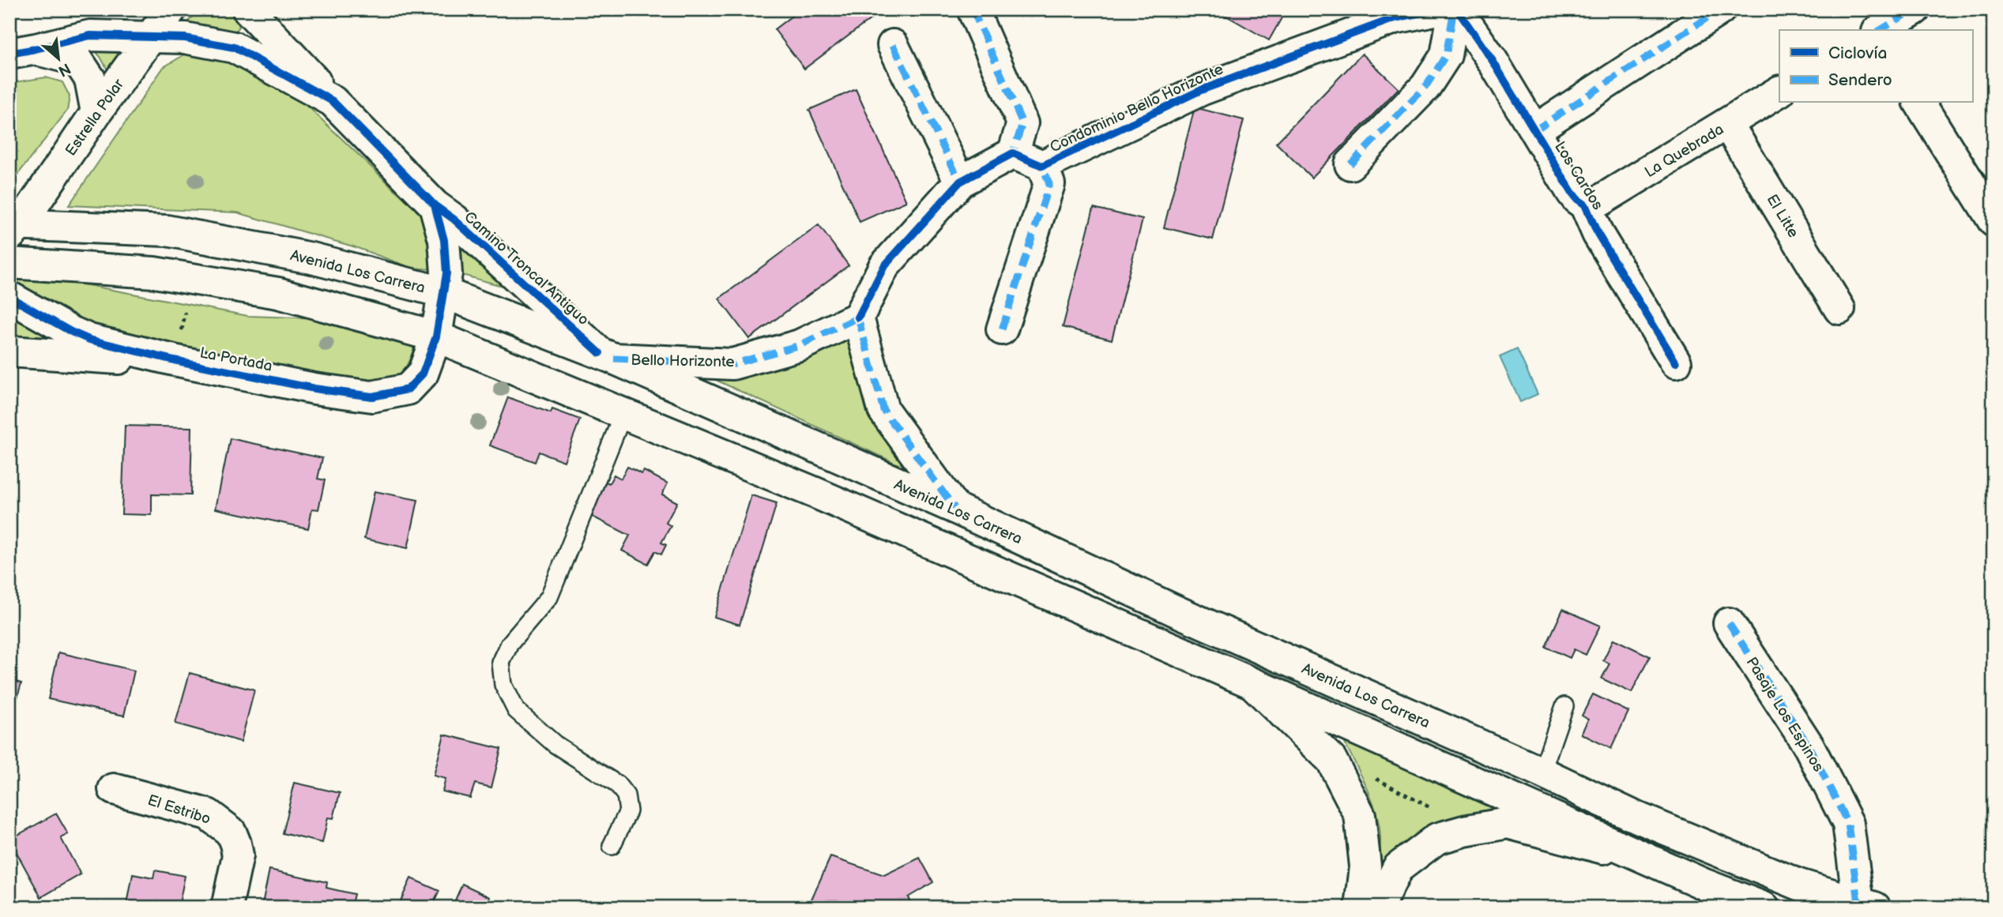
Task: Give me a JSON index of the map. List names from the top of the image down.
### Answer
{
  "streets": {
    "street": [
      "Condominio Bello Horizonte",
      "Estrella Polar",
      "La Quebrada",
      "Los Cardos",
      "El Litte",
      "Camino Troncal Antiguo",
      "Avenida Los Carrera",
      "La Portada",
      "Bello Horizonte",
      "Pasaje Los Espinos",
      "El Estribo"
    ]
  },
  "crossings": [
    ["Estrella Polar", "Camino Troncal Antiguo"],
    ["Estrella Polar", "Avenida Los Carrera"],
    ["La Quebrada", "Los Cardos"],
    ["La Quebrada", "El Litte"],
    ["Camino Troncal Antiguo", "Avenida Los Carrera"],
    ["Camino Troncal Antiguo", "La Portada"],
    ["Camino Troncal Antiguo", "Bello Horizonte"],
    ["Avenida Los Carrera", "Bello Horizonte"],
    ["Avenida Los Carrera", "Pasaje Los Espinos"]
  ],
  "legend": ["Ciclovía", "Sendero"],
  "north": "bottom right"
}
